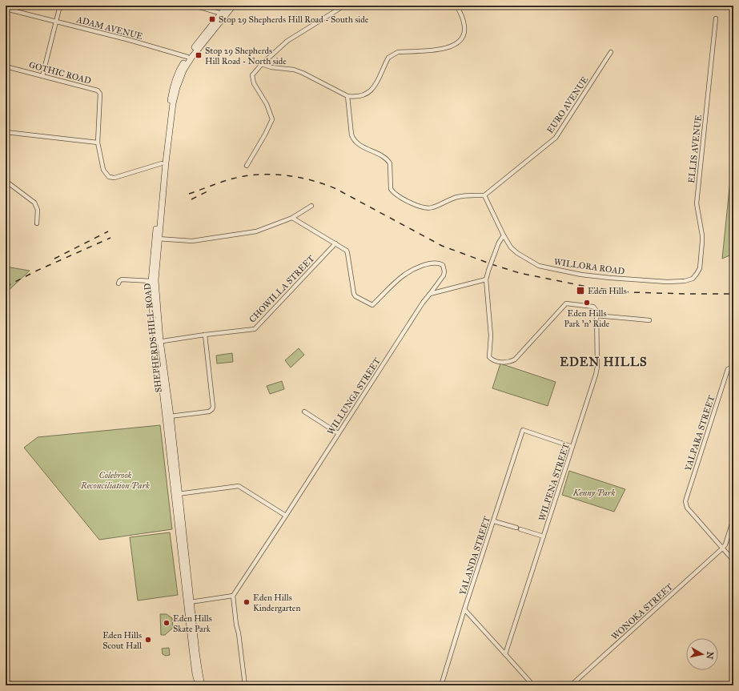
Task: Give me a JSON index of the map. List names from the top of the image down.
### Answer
{
  "streets": {
    "main road": ["SHEPHERDS HILL ROAD"],
    "street": [
      "ADAM AVENUE",
      "GOTHIC ROAD",
      "EURO AVENUE",
      "ELLIS AVENUE",
      "WILLORA ROAD",
      "CHOWILLA STREET",
      "WILLUNGA STREET",
      "YALPARA STREET",
      "WILPENA STREET",
      "YALANDA STREET",
      "WONOKA STREET"
    ]
  },
  "crossings": [
    ["ADAM AVENUE", "SHEPHERDS HILL ROAD"],
    ["EURO AVENUE", "WILLORA ROAD"],
    ["ELLIS AVENUE", "WILLORA ROAD"],
    ["CHOWILLA STREET", "SHEPHERDS HILL ROAD"],
    ["CHOWILLA STREET", "WILLUNGA STREET"],
    ["YALPARA STREET", "WONOKA STREET"],
    ["WILPENA STREET", "YALANDA STREET"]
  ],
  "districts": ["EDEN HILLS"],
  "parks": ["Colebrook Reconciliation Park", "Kenny Park"],
  "places": {
    "transit": ["Stop 29 Shepherds Hill Road - South side", "Stop 29 Shepherds Hill Road - North side", "Eden Hills"],
    "other": [
      "Eden Hills Park 'n' Ride",
      "Eden Hills Kindergarten",
      "Eden Hills Skate Park",
      "Eden Hills Scout Hall"
    ]
  },
  "north": "right"
}
